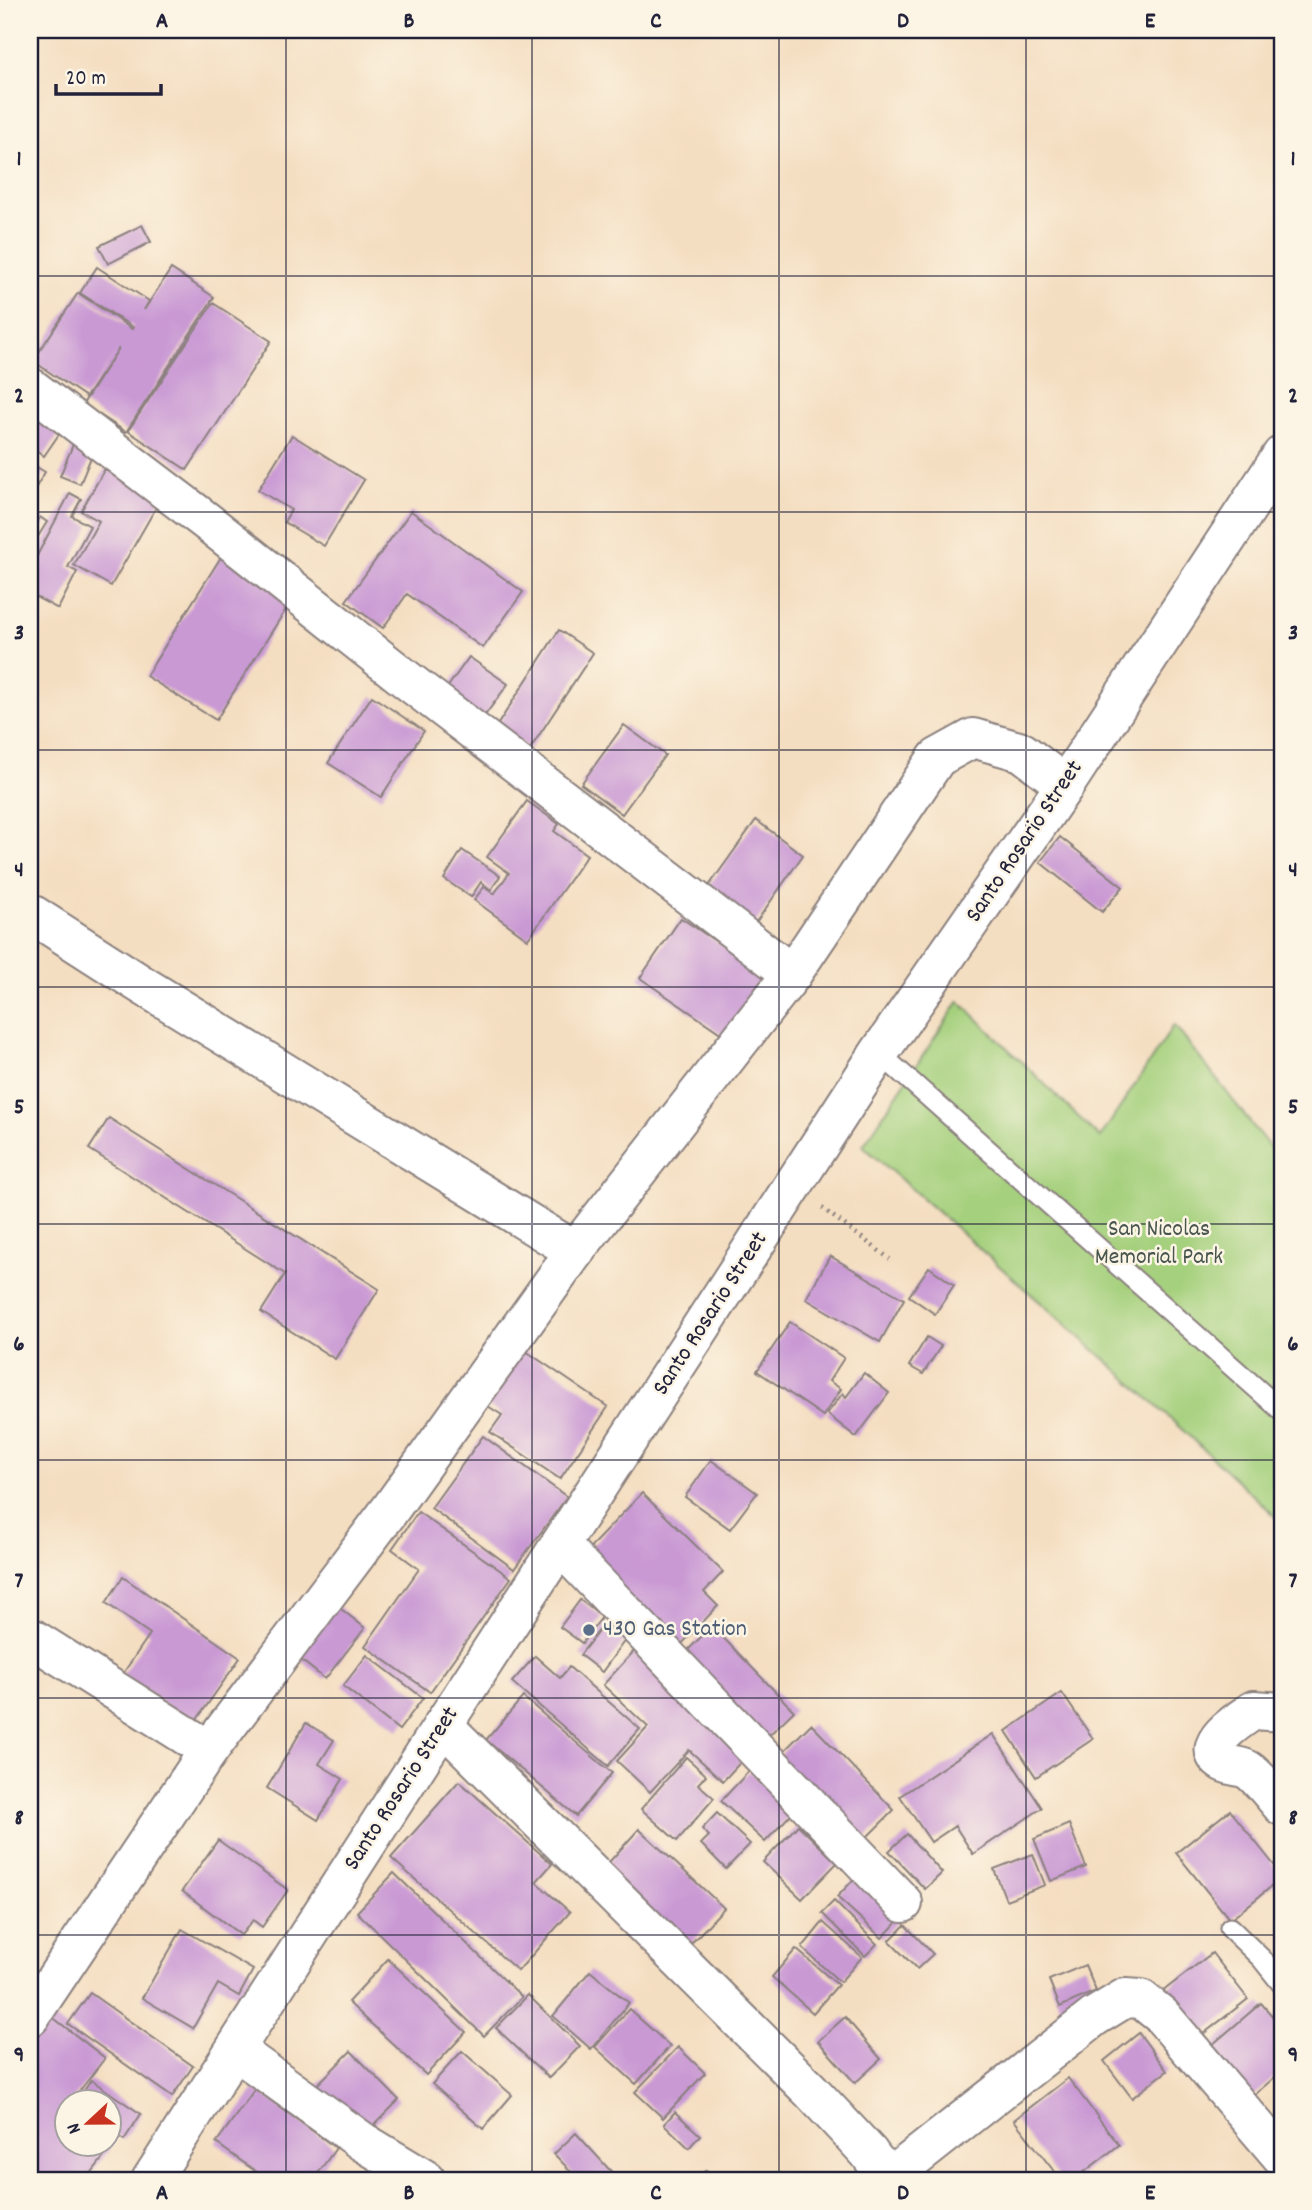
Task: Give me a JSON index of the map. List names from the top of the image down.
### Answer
{
  "streets": {
    "street": ["Santo Rosario Street"]
  },
  "parks": ["San Nicolas Memorial Park"],
  "places": ["430 Gas Station"],
  "scale_bar": "20 m",
  "north": "left",
  "grid": {
    "columns": [
      "A",
      "B",
      "C",
      "D",
      "E"
    ],
    "rows": [
      "1",
      "2",
      "3",
      "4",
      "5",
      "6",
      "7",
      "8",
      "9"
    ]
  }
}
